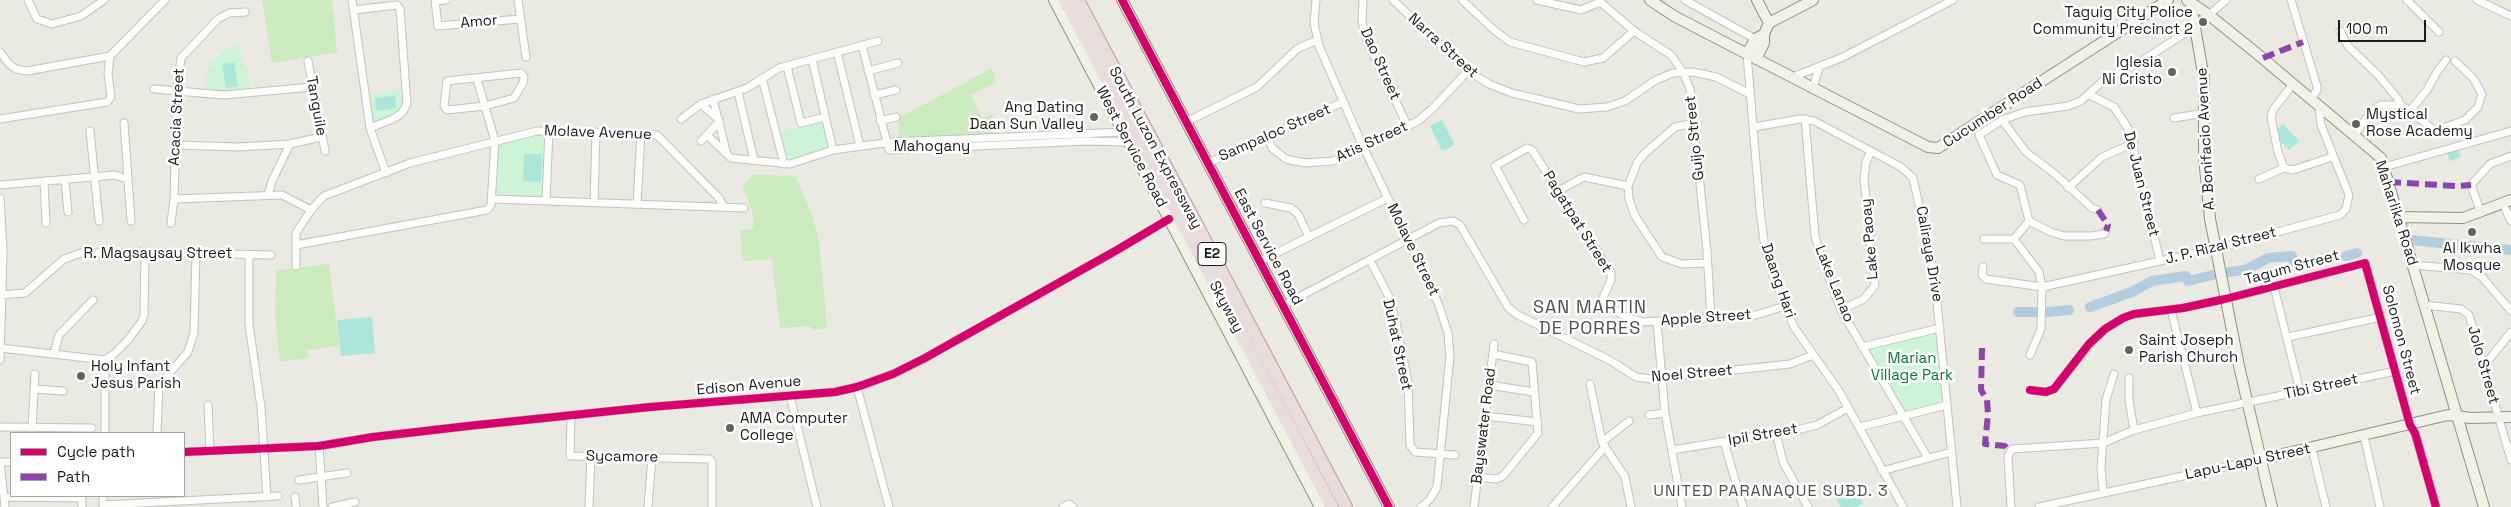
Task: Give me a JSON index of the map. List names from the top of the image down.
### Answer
{
  "streets": {
    "highway": ["South Luzon Expressway", "E2", "Skyway"],
    "main road": [
      "Cucumber Road",
      "A. Bonifacio Avenue",
      "West Service Road",
      "Maharlika Road",
      "East Service Road",
      "Lapu-Lapu Street"
    ],
    "street": [
      "Amor",
      "Narra Street",
      "Dao Street",
      "Tanguile",
      "Acacia Street",
      "Molave Avenue",
      "Sampaloc Street",
      "Guijo Street",
      "Atis Street",
      "Mahogany",
      "De Juan Street",
      "Pagatpat Street",
      "Lake Paoay",
      "J. P. Rizal Street",
      "Molave Street",
      "R. Magsaysay Street",
      "Caliraya Drive",
      "Tagum Street",
      "Daang Hari",
      "Lake Lanao",
      "Apple Street",
      "Solomon Street",
      "Duhat Street",
      "Jolo Street",
      "Noel Street",
      "Edison Avenue",
      "Tibi Street",
      "Bayswater Road",
      "Ipil Street",
      "Sycamore"
    ]
  },
  "crossings": [
    ["Narra Street", "Guijo Street"],
    ["Narra Street", "Atis Street"],
    ["Narra Street", "Daang Hari"],
    ["Dao Street", "Atis Street"],
    ["Cucumber Road", "Daang Hari"],
    ["Sampaloc Street", "Atis Street"],
    ["Sampaloc Street", "East Service Road"],
    ["Sampaloc Street", "Molave Street"],
    ["Guijo Street", "Apple Street"],
    ["A. Bonifacio Avenue", "Maharlika Road"],
    ["A. Bonifacio Avenue", "J. P. Rizal Street"],
    ["A. Bonifacio Avenue", "Tagum Street"],
    ["A. Bonifacio Avenue", "Tibi Street"],
    ["A. Bonifacio Avenue", "Lapu-Lapu Street"],
    ["Atis Street", "Molave Street"],
    ["Mahogany", "West Service Road"],
    ["West Service Road", "Edison Avenue"],
    ["South Luzon Expressway", "Skyway"],
    ["De Juan Street", "J. P. Rizal Street"],
    ["Maharlika Road", "J. P. Rizal Street"],
    ["Maharlika Road", "Jolo Street"],
    ["Maharlika Road", "Lapu-Lapu Street"],
    ["Pagatpat Street", "Apple Street"],
    ["Lake Paoay", "Caliraya Drive"],
    ["Lake Paoay", "Lake Lanao"],
    ["Molave Street", "Duhat Street"],
    ["Molave Street", "Noel Street"],
    ["Caliraya Drive", "Lake Lanao"],
    ["Tagum Street", "Solomon Street"],
    ["Daang Hari", "Apple Street"],
    ["Daang Hari", "Noel Street"],
    ["Daang Hari", "Ipil Street"],
    ["Solomon Street", "Tibi Street"],
    ["Solomon Street", "Lapu-Lapu Street"],
    ["Jolo Street", "Lapu-Lapu Street"],
    ["Edison Avenue", "Sycamore"]
  ],
  "districts": ["SAN MARTIN DE PORRES", "UNITED PARANAQUE SUBD. 3"],
  "parks": ["Marian Village Park"],
  "places": [
    "Taguig City Police Community Precinct 2",
    "Iglesia Ni Cristo",
    "Ang Dating Daan Sun Valley",
    "Mystical Rose Academy",
    "Al Ikwha Mosque",
    "Saint Joseph Parish Church",
    "Holy Infant Jesus Parish",
    "AMA Computer College"
  ],
  "legend": ["Cycle path", "Path"],
  "scale_bar": "100 m"
}
